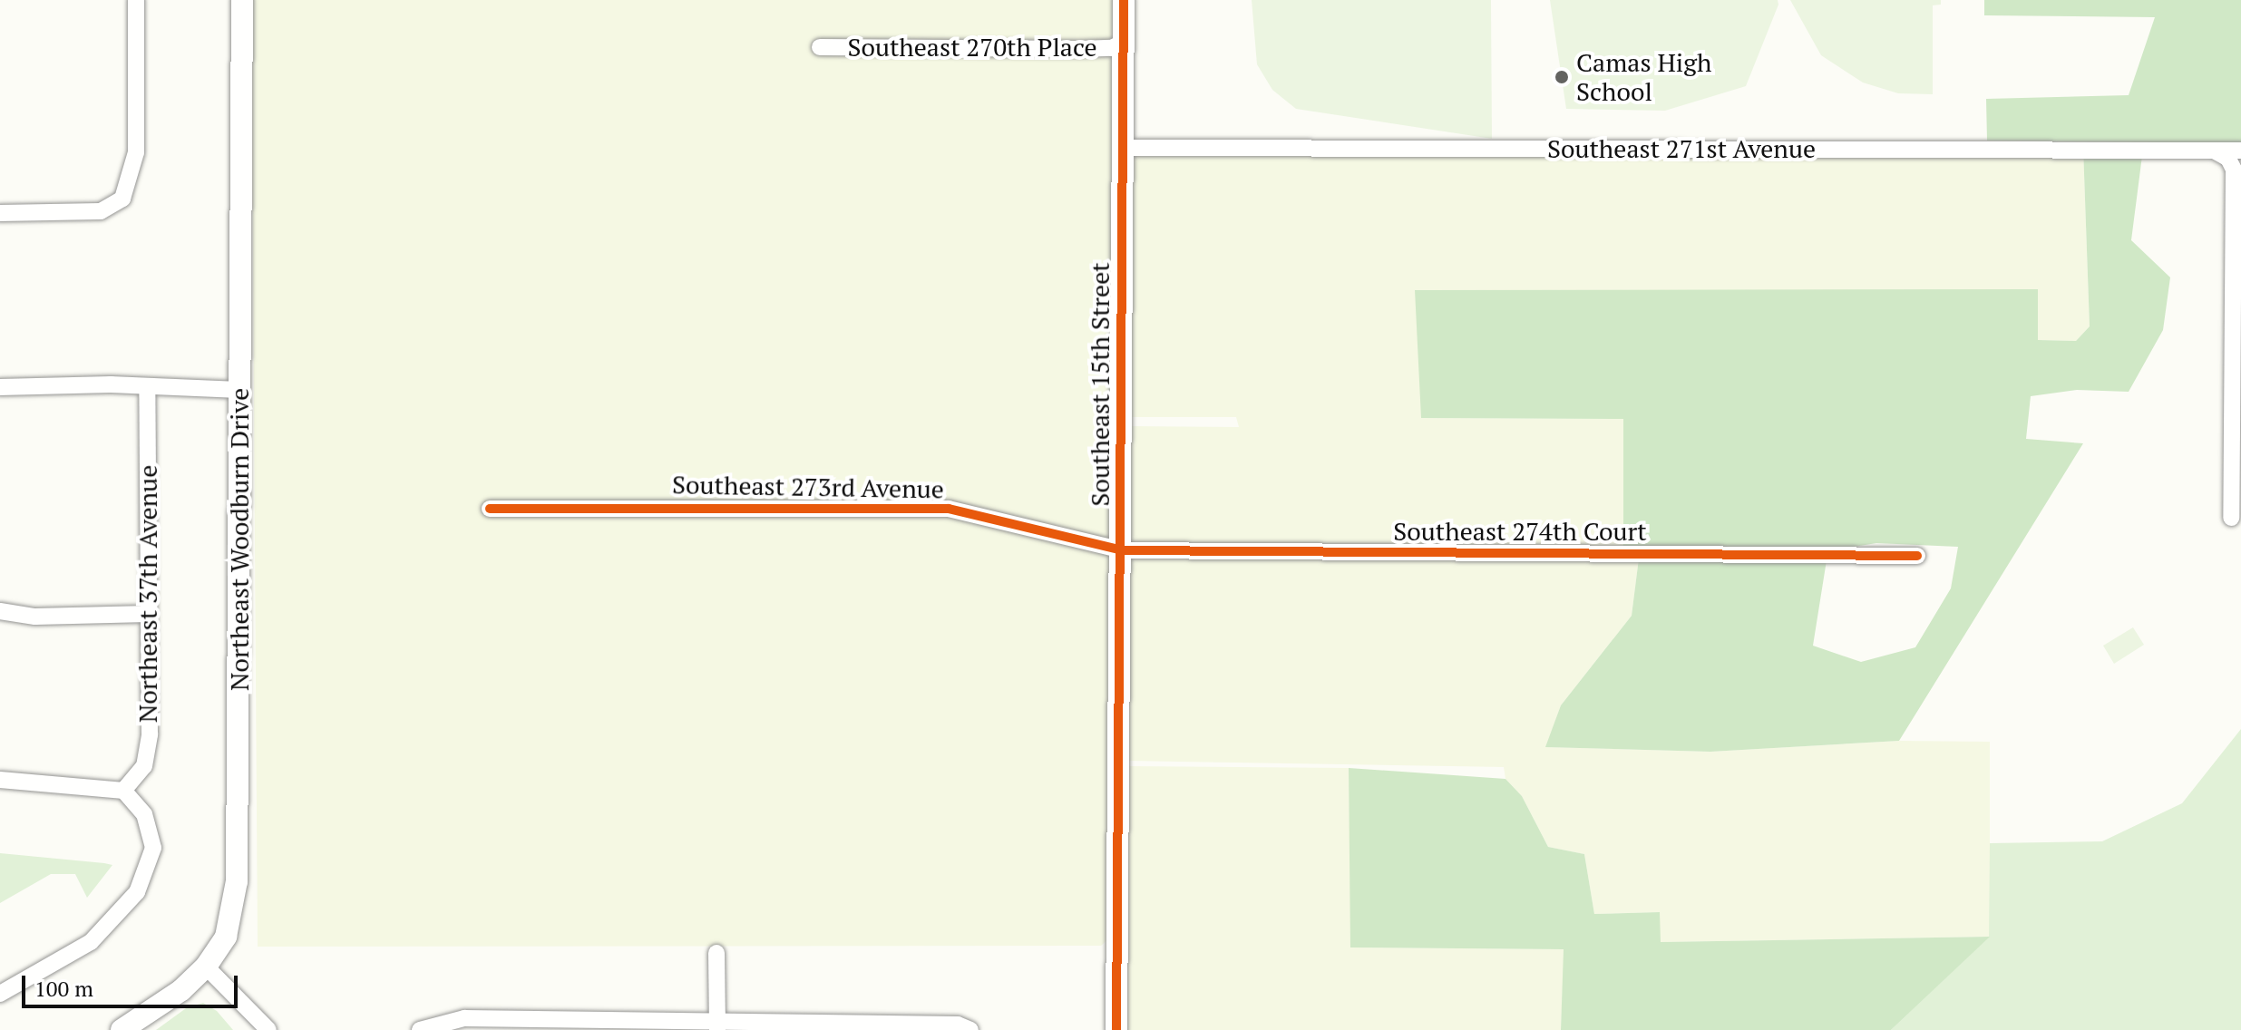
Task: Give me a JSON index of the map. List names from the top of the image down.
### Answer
{
  "streets": {
    "street": [
      "Southeast 270th Place",
      "Southeast 271st Avenue",
      "Southeast 15th Street",
      "Southeast 273rd Avenue",
      "Southeast 274th Court",
      "Northeast Woodburn Drive",
      "Northeast 37th Avenue"
    ]
  },
  "crossings": [
    ["Southeast 270th Place", "Southeast 15th Street"],
    ["Southeast 271st Avenue", "Southeast 15th Street"],
    ["Southeast 15th Street", "Southeast 273rd Avenue"],
    ["Southeast 15th Street", "Southeast 274th Court"],
    ["Southeast 273rd Avenue", "Southeast 274th Court"]
  ],
  "places": ["Camas High School"],
  "scale_bar": "100 m"
}
